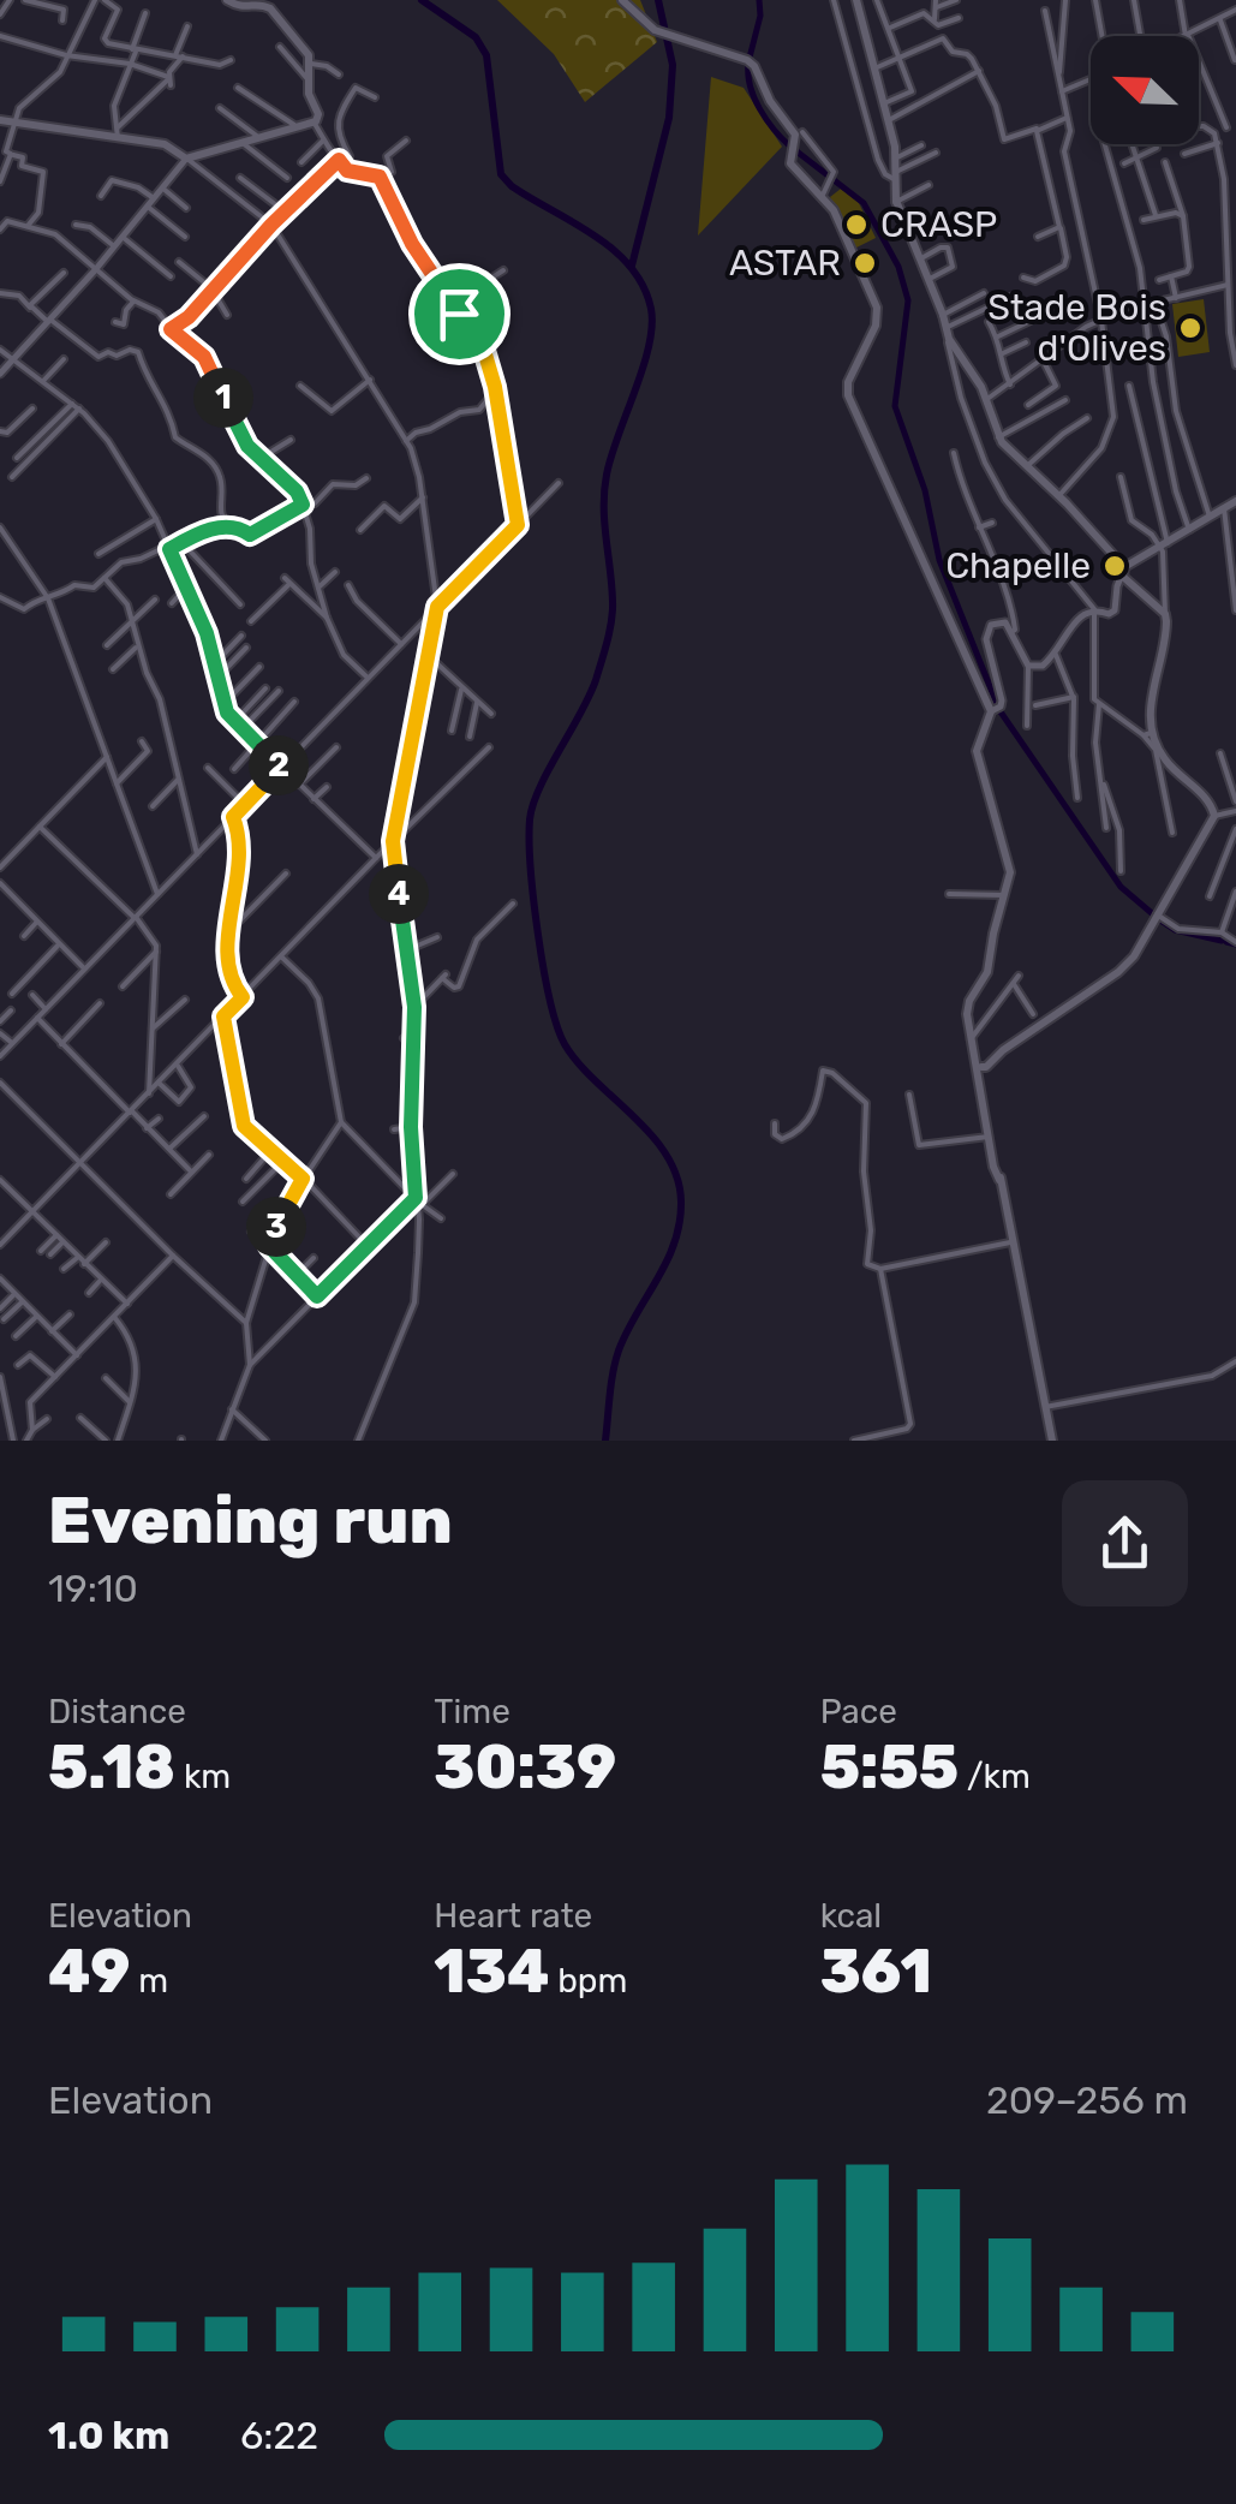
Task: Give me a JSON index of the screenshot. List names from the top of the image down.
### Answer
{
  "places": [
    "CRASP",
    "ASTAR",
    "Stade Bois d'Olives",
    "Chapelle"
  ],
  "north": "top left",
  "page": {
    "pins": [
      "1",
      "2",
      "4",
      "3"
    ],
    "heading": ["Evening run", "19:10"],
    "stats": [
      ["Distance", "5.18 km"],
      ["Time", "30:39"],
      ["Pace", "5:55 /km"],
      ["Elevation", "49 m"],
      ["Heart rate", "134 bpm"],
      ["kcal", "361"]
    ],
    "chart": ["Elevation", "209–256 m"],
    "list": [
      {
        "name": "1.0 km",
        "note": "6:22"
      }
    ]
  }
}
